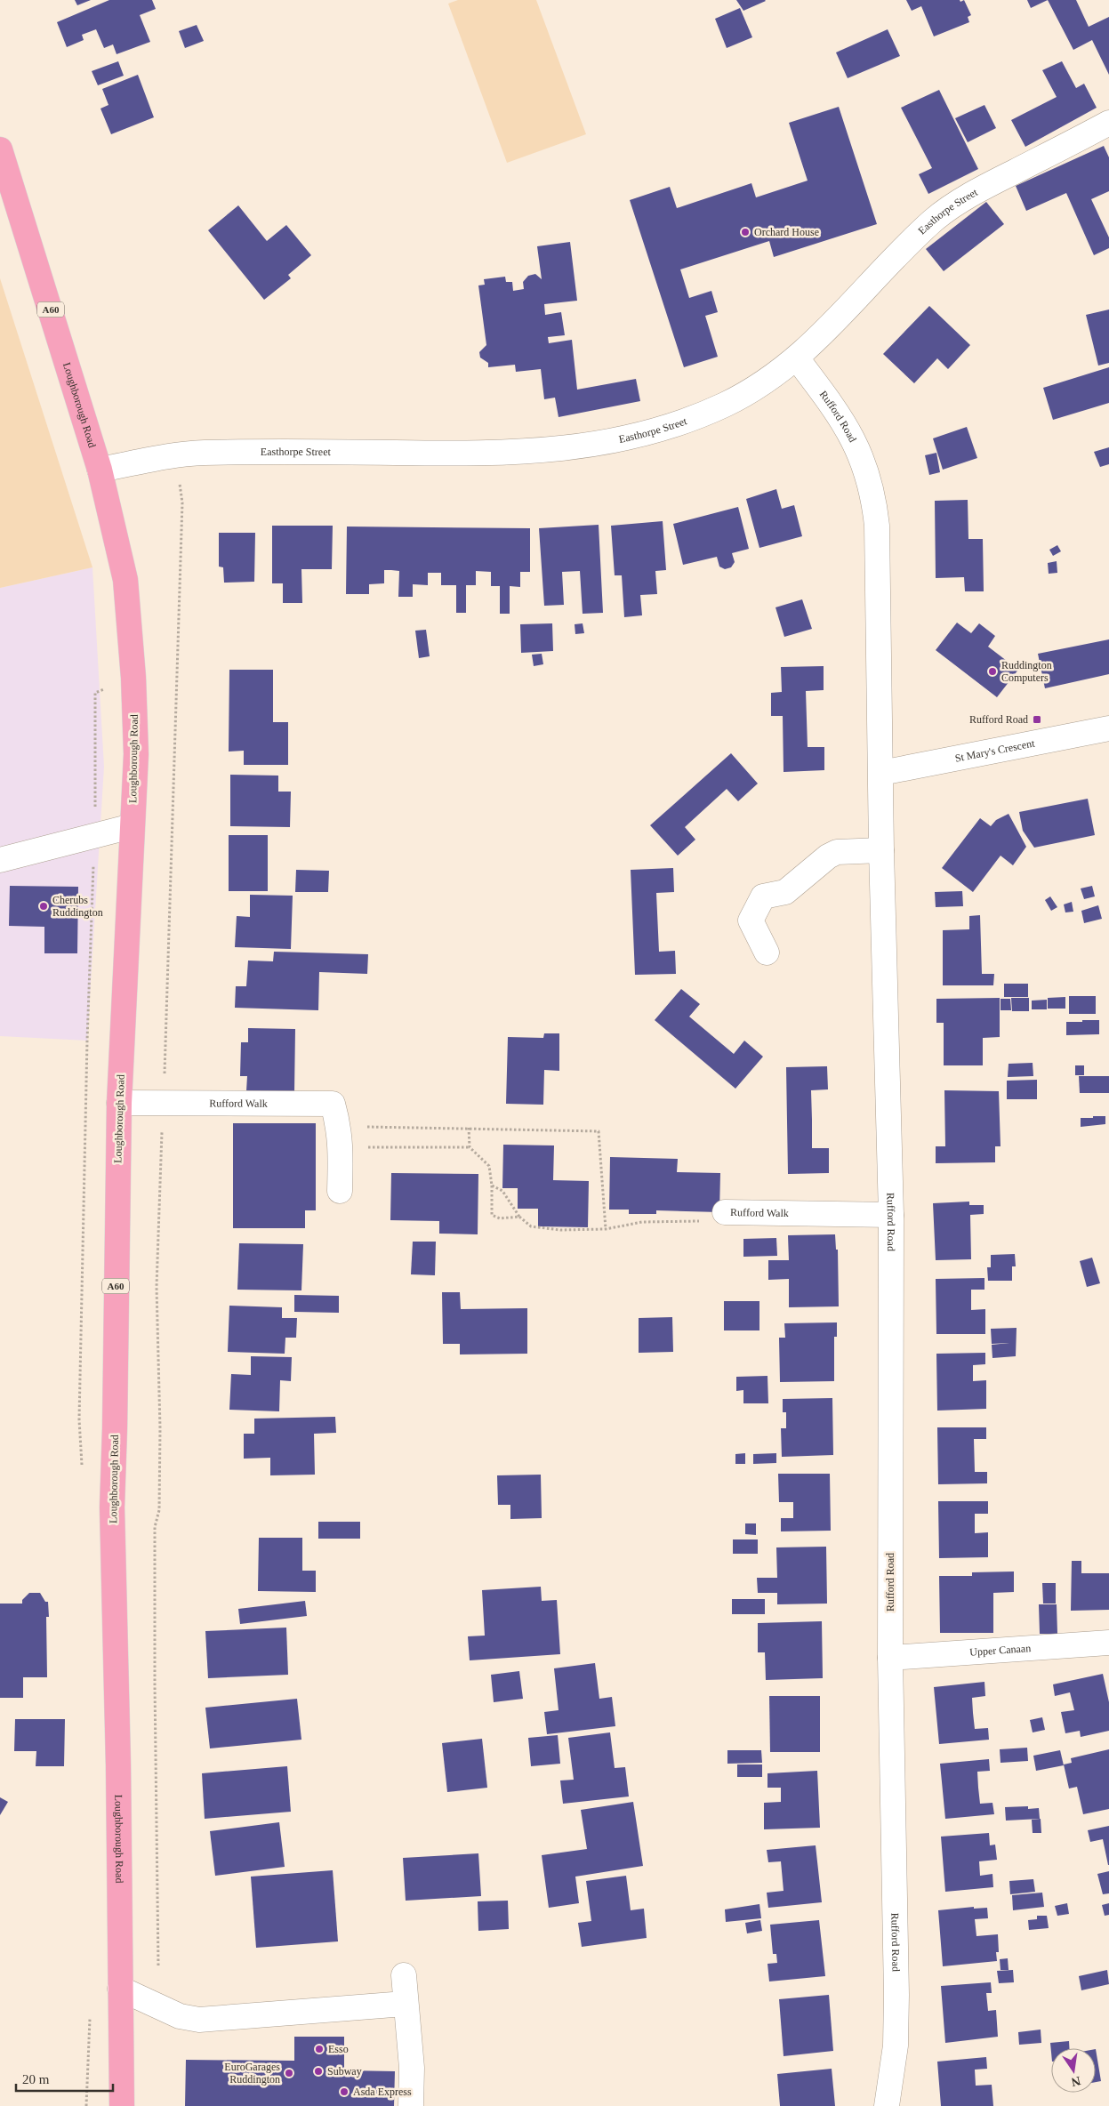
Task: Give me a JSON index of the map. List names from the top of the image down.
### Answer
{
  "streets": {
    "main road": ["A60", "Loughborough Road"],
    "street": [
      "Easthorpe Street",
      "Rufford Road",
      "St Mary's Crescent",
      "Rufford Walk",
      "Upper Canaan"
    ]
  },
  "crossings": [
    ["Easthorpe Street", "Loughborough Road"],
    ["Easthorpe Street", "Rufford Road"],
    ["Loughborough Road", "Rufford Walk"],
    ["Rufford Road", "St Mary's Crescent"],
    ["Rufford Road", "Rufford Walk"],
    ["Rufford Road", "Upper Canaan"]
  ],
  "places": {
    "other": [
      "Orchard House",
      "Ruddington Computers",
      "Cherubs Ruddington",
      "Esso",
      "Subway",
      "EuroGarages Ruddington",
      "Asda Express"
    ],
    "transit": ["Rufford Road"]
  },
  "scale_bar": "20 m",
  "north": "bottom"
}
